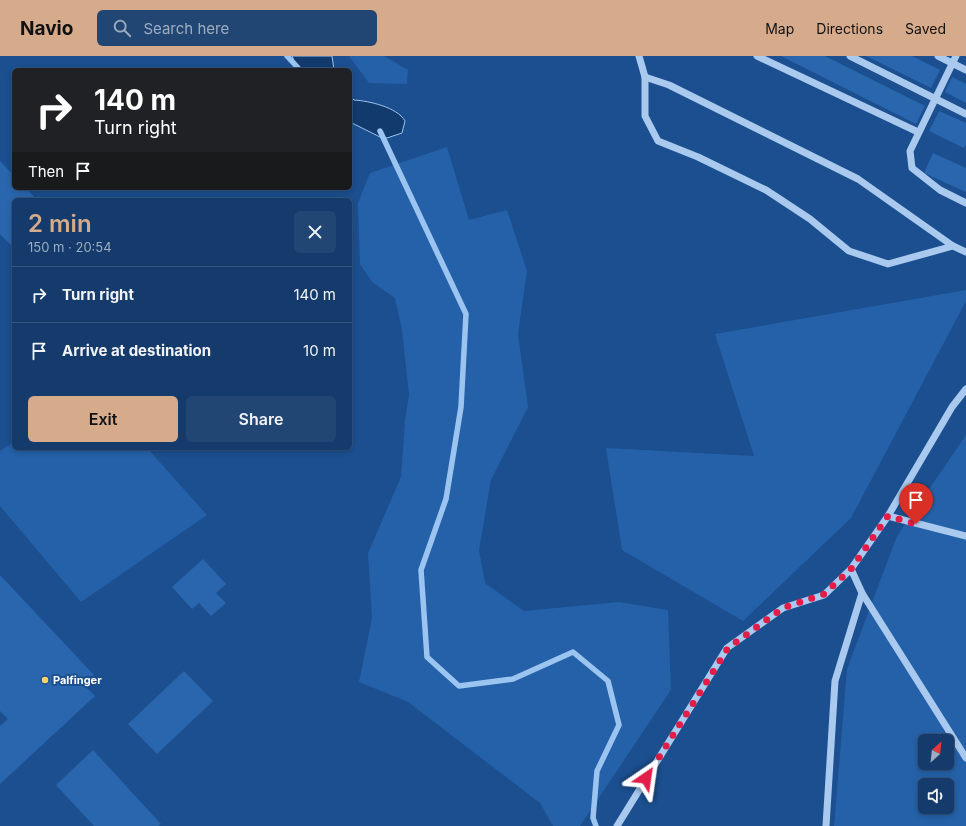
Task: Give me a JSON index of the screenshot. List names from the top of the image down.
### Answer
{
  "places": ["Palfinger"],
  "north": "top right",
  "page": {
    "header": "Navio",
    "search": "Search here",
    "nav": ["Map", "Directions", "Saved"],
    "turn": ["140 m", "Turn right"],
    "then": "Then",
    "heading": ["2 min", "150 m · 20:54"],
    "list": [
      {
        "name": "Turn right",
        "value": "140 m"
      },
      {
        "name": "Arrive at destination",
        "value": "10 m"
      }
    ],
    "buttons": ["Exit", "Share"]
  }
}
